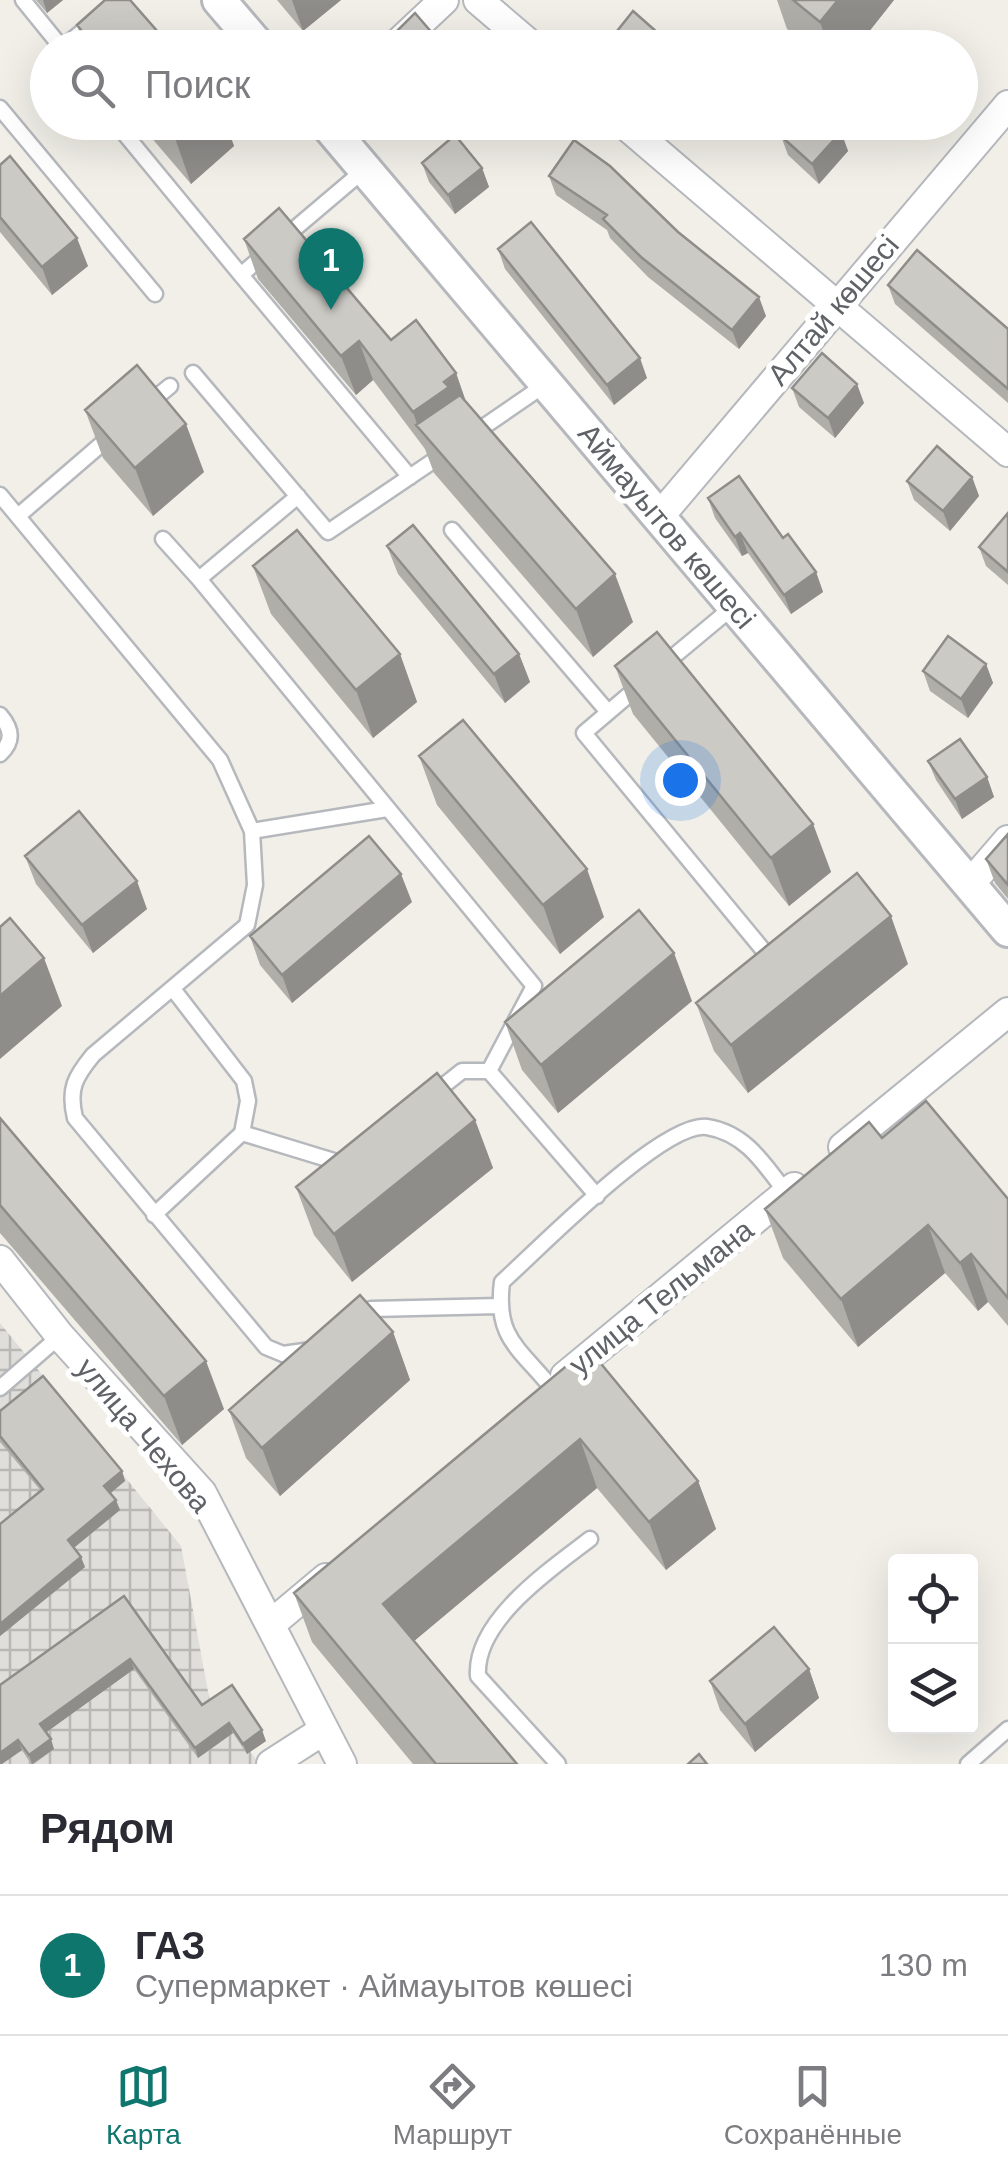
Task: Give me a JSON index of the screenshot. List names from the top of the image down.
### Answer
{
  "streets": {
    "street": [
      "Алтай көшесі",
      "Аймауытов көшесі",
      "улица Тельмана",
      "улица Чехова"
    ]
  },
  "crossings": [
    ["Алтай көшесі", "Аймауытов көшесі"]
  ],
  "page": {
    "search": "Поиск",
    "pins": "1",
    "heading": "Рядом",
    "list": [
      {
        "mark": "1",
        "name": "ГАЗ",
        "note": "Супермаркет · Аймауытов көшесі",
        "value": "130 m"
      }
    ],
    "nav": ["Карта", "Маршрут", "Сохранённые"]
  }
}
